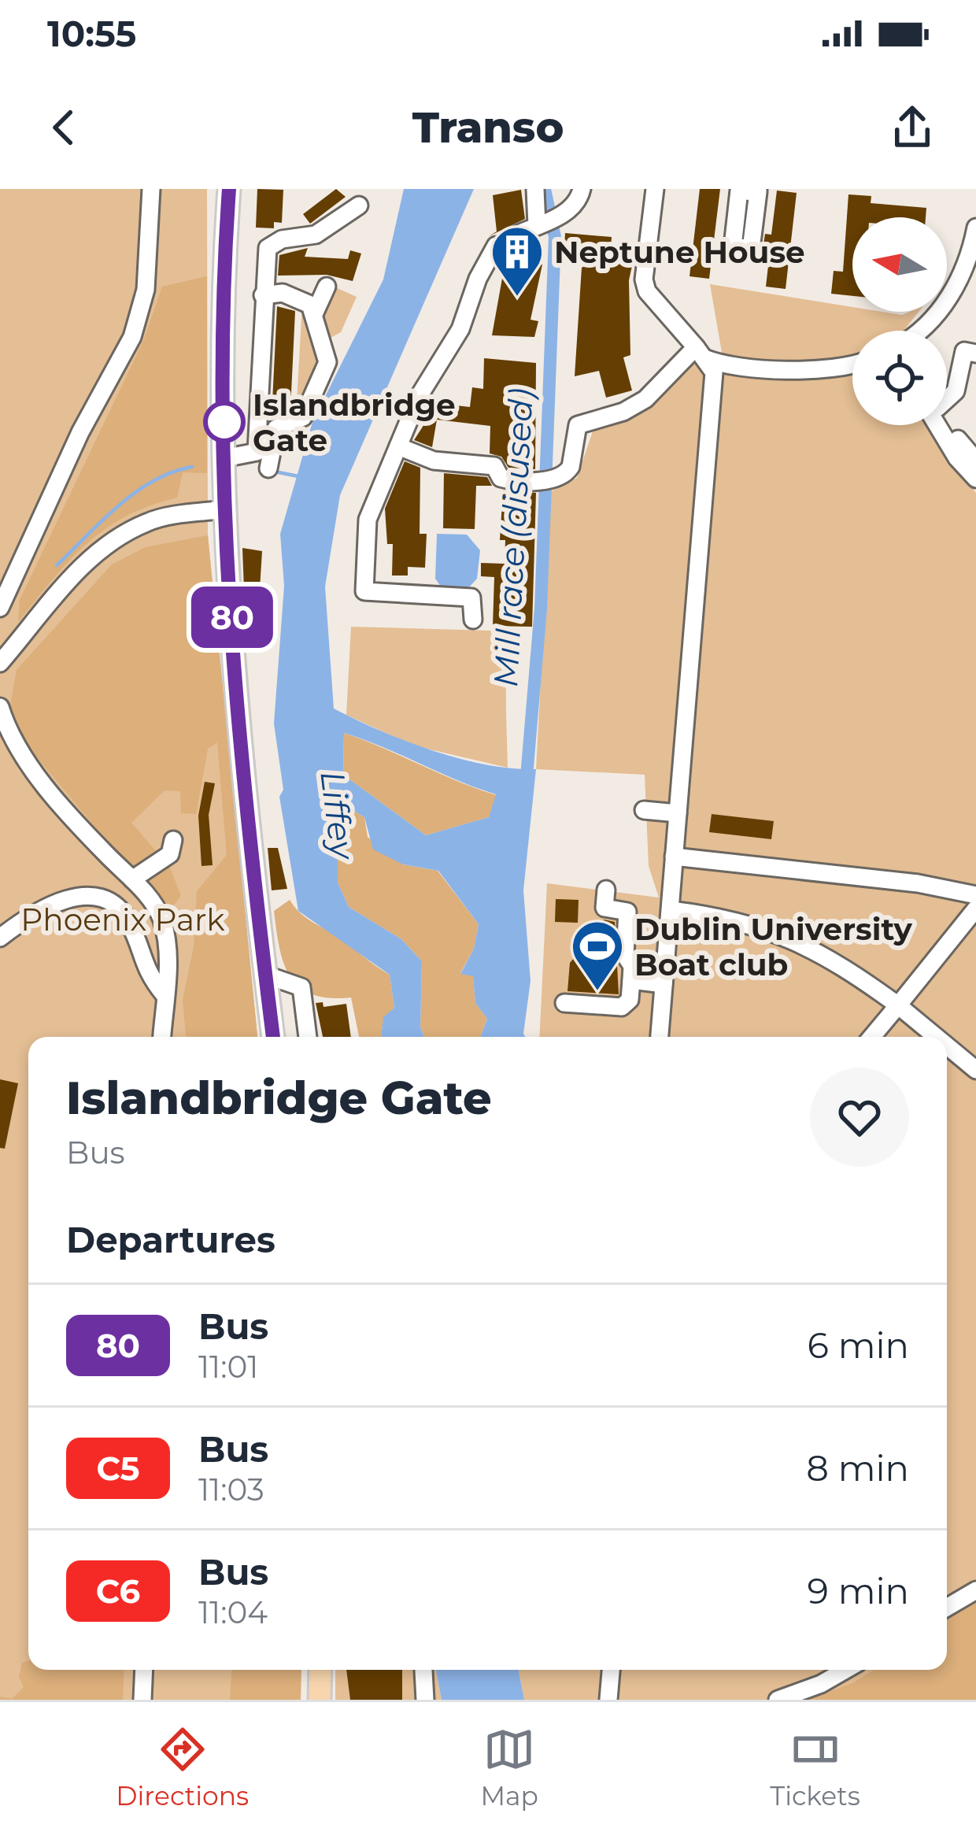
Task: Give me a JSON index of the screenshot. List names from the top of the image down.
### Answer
{
  "water": ["Mill race (disused)", "Liffey"],
  "parks": ["Phoenix Park"],
  "places": {
    "building": ["Neptune House"],
    "other": ["Islandbridge Gate"],
    "sports": ["Dublin University Boat club"]
  },
  "lines": ["bus line 80"],
  "north": "left",
  "page": {
    "status": "10:55",
    "header": "Transo",
    "on_map": "80",
    "heading": [
      ["Islandbridge Gate", "Bus"],
      "Departures"
    ],
    "list": [
      {
        "mark": "80",
        "name": "Bus",
        "note": "11:01",
        "value": "6 min"
      },
      {
        "mark": "C5",
        "name": "Bus",
        "note": "11:03",
        "value": "8 min"
      },
      {
        "mark": "C6",
        "name": "Bus",
        "note": "11:04",
        "value": "9 min"
      }
    ],
    "tabs": ["Directions", "Map", "Tickets"]
  }
}
